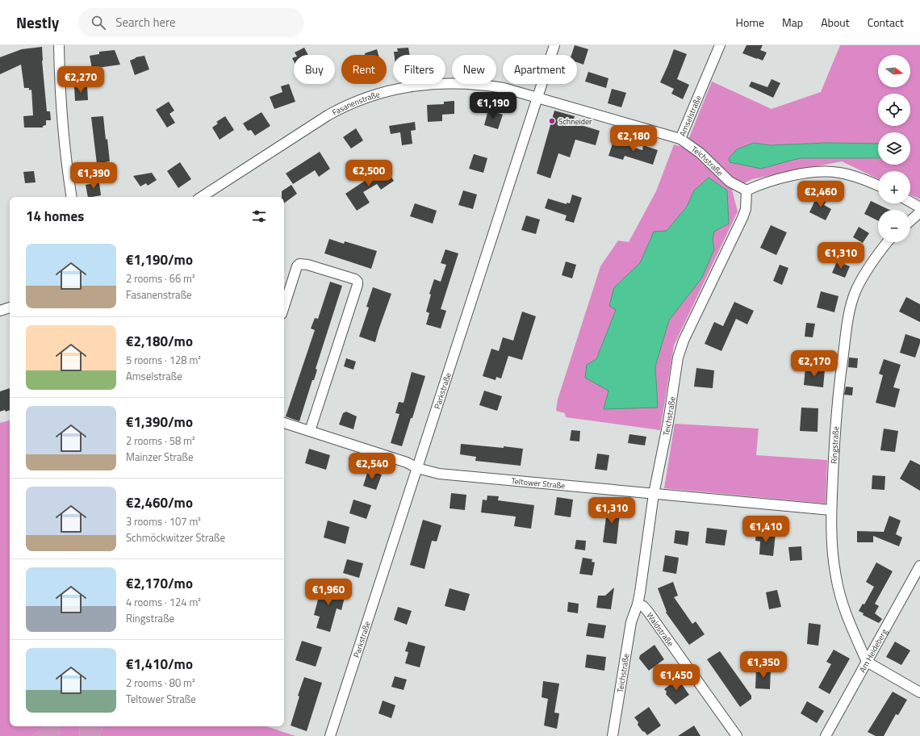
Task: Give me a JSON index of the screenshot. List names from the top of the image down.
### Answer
{
  "streets": {
    "street": [
      "Fasanenstraße",
      "Amselstraße",
      "Teichstraße",
      "Parkstraße",
      "Ringstraße",
      "Teltower Straße",
      "Waldstraße",
      "Am Heideberg"
    ]
  },
  "crossings": [
    ["Fasanenstraße", "Amselstraße"],
    ["Fasanenstraße", "Parkstraße"],
    ["Amselstraße", "Teichstraße"],
    ["Amselstraße", "Parkstraße"],
    ["Teichstraße", "Teltower Straße"],
    ["Teichstraße", "Waldstraße"],
    ["Parkstraße", "Teltower Straße"],
    ["Ringstraße", "Teltower Straße"],
    ["Ringstraße", "Am Heideberg"]
  ],
  "places": ["Schneider"],
  "north": "right",
  "page": {
    "header": "Nestly",
    "search": "Search here",
    "nav": [
      "Home",
      "Map",
      "About",
      "Contact"
    ],
    "map_buttons": ["+", "−"],
    "chip": [
      "Buy",
      "Rent",
      "Filters",
      "New",
      "Apartment"
    ],
    "price": [
      "€2,270",
      "€1,190",
      "€2,180",
      "€2,500",
      "€1,390",
      "€2,460",
      "€1,310",
      "€2,170",
      "€2,540",
      "€1,310",
      "€1,410",
      "€1,960",
      "€1,350",
      "€1,450"
    ],
    "heading": "14 homes",
    "list": [
      {
        "name": "€1,190/mo",
        "note": "2 rooms · 66 m² · Fasanenstraße"
      },
      {
        "name": "€2,180/mo",
        "note": "5 rooms · 128 m² · Amselstraße"
      },
      {
        "name": "€1,390/mo",
        "note": "2 rooms · 58 m² · Mainzer Straße"
      },
      {
        "name": "€2,460/mo",
        "note": "3 rooms · 107 m² · Schmöckwitzer Straße"
      },
      {
        "name": "€2,170/mo",
        "note": "4 rooms · 124 m² · Ringstraße"
      },
      {
        "name": "€1,410/mo",
        "note": "2 rooms · 80 m² · Teltower Straße"
      }
    ]
  }
}
